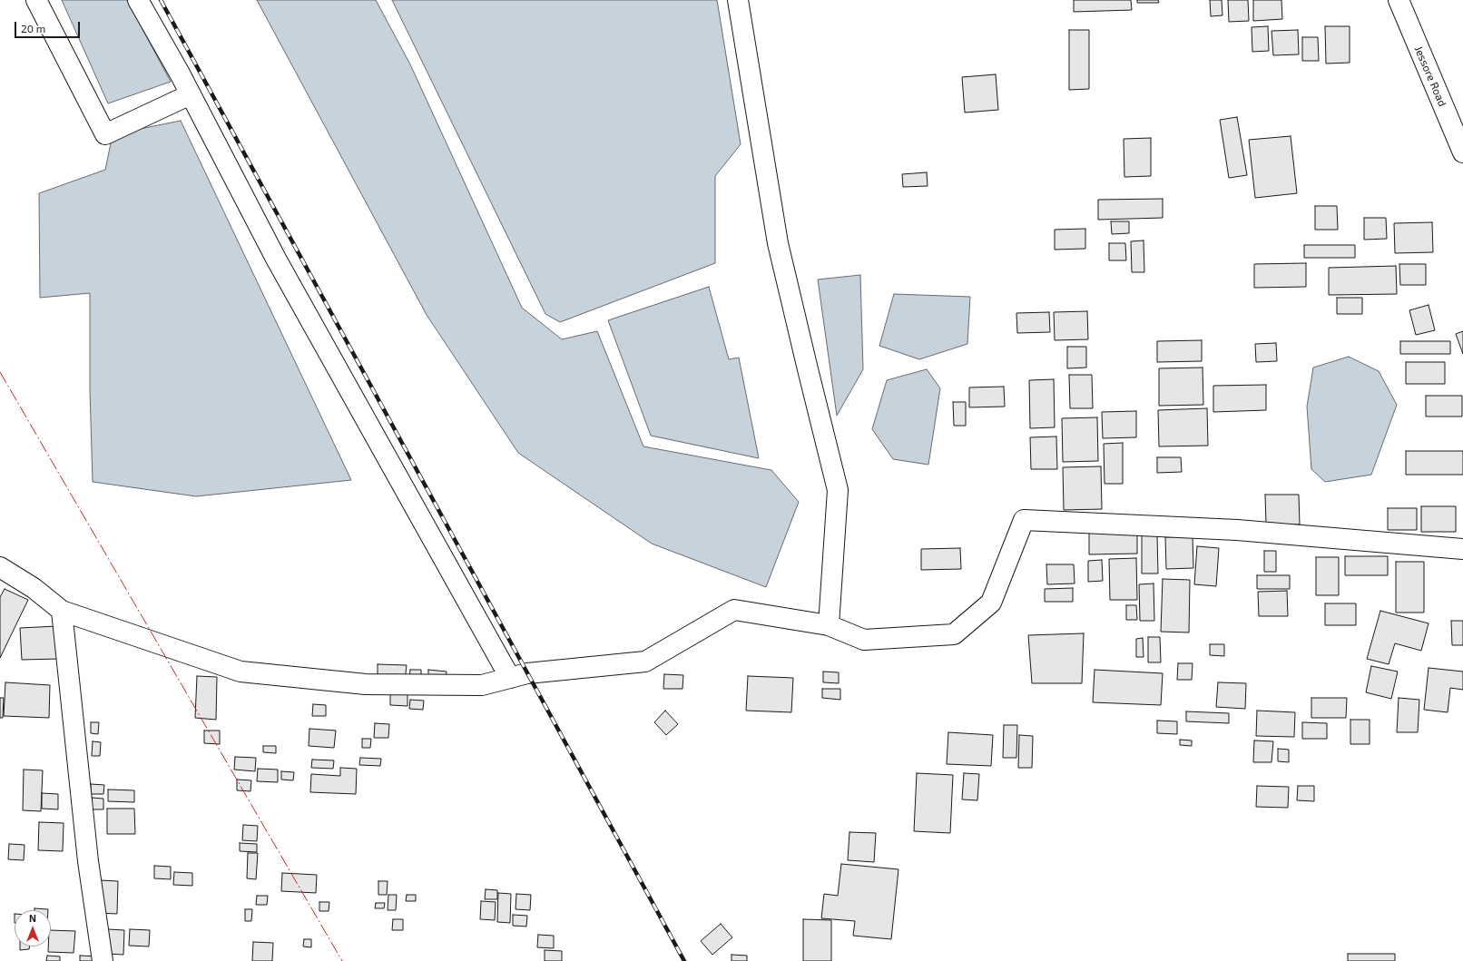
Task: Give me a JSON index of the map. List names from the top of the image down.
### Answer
{
  "streets": {
    "main road": ["Jessore Road"]
  },
  "scale_bar": "20 m",
  "north": "top"
}
